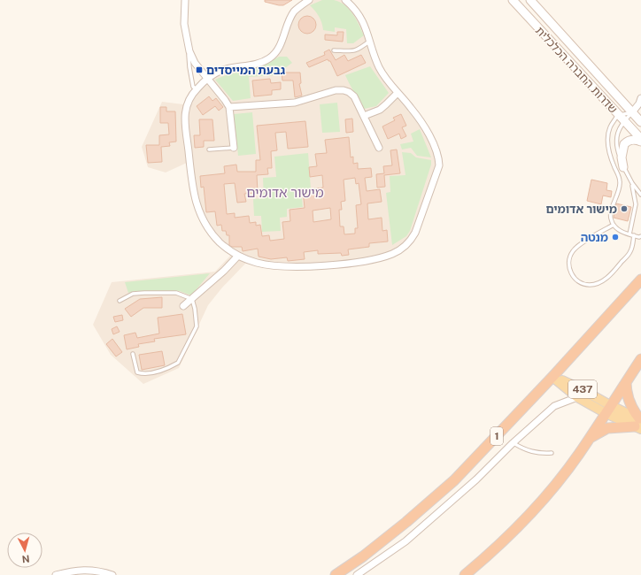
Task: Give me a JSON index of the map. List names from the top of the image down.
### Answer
{
  "streets": {
    "highway": ["1"],
    "main road": ["שדרות החברה הכלכלית", "437"]
  },
  "crossings": [
    ["437", "1"]
  ],
  "districts": ["מישור אדומים"],
  "places": {
    "transit": ["גבעת המייסדים"],
    "other": ["מישור אדומים", "מנטה"]
  },
  "north": "bottom"
}
